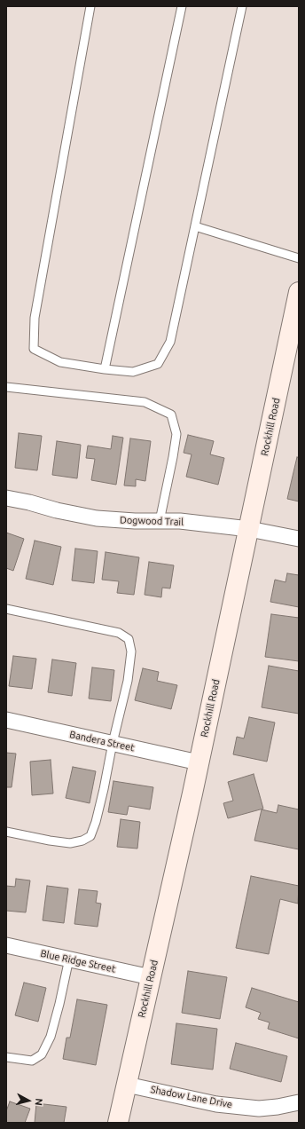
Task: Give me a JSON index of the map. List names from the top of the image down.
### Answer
{
  "streets": {
    "street": [
      "Rockhill Road",
      "Dogwood Trail",
      "Bandera Street",
      "Blue Ridge Street",
      "Shadow Lane Drive"
    ]
  },
  "crossings": [
    ["Rockhill Road", "Dogwood Trail"],
    ["Rockhill Road", "Bandera Street"],
    ["Rockhill Road", "Blue Ridge Street"],
    ["Rockhill Road", "Shadow Lane Drive"]
  ],
  "north": "right"
}
